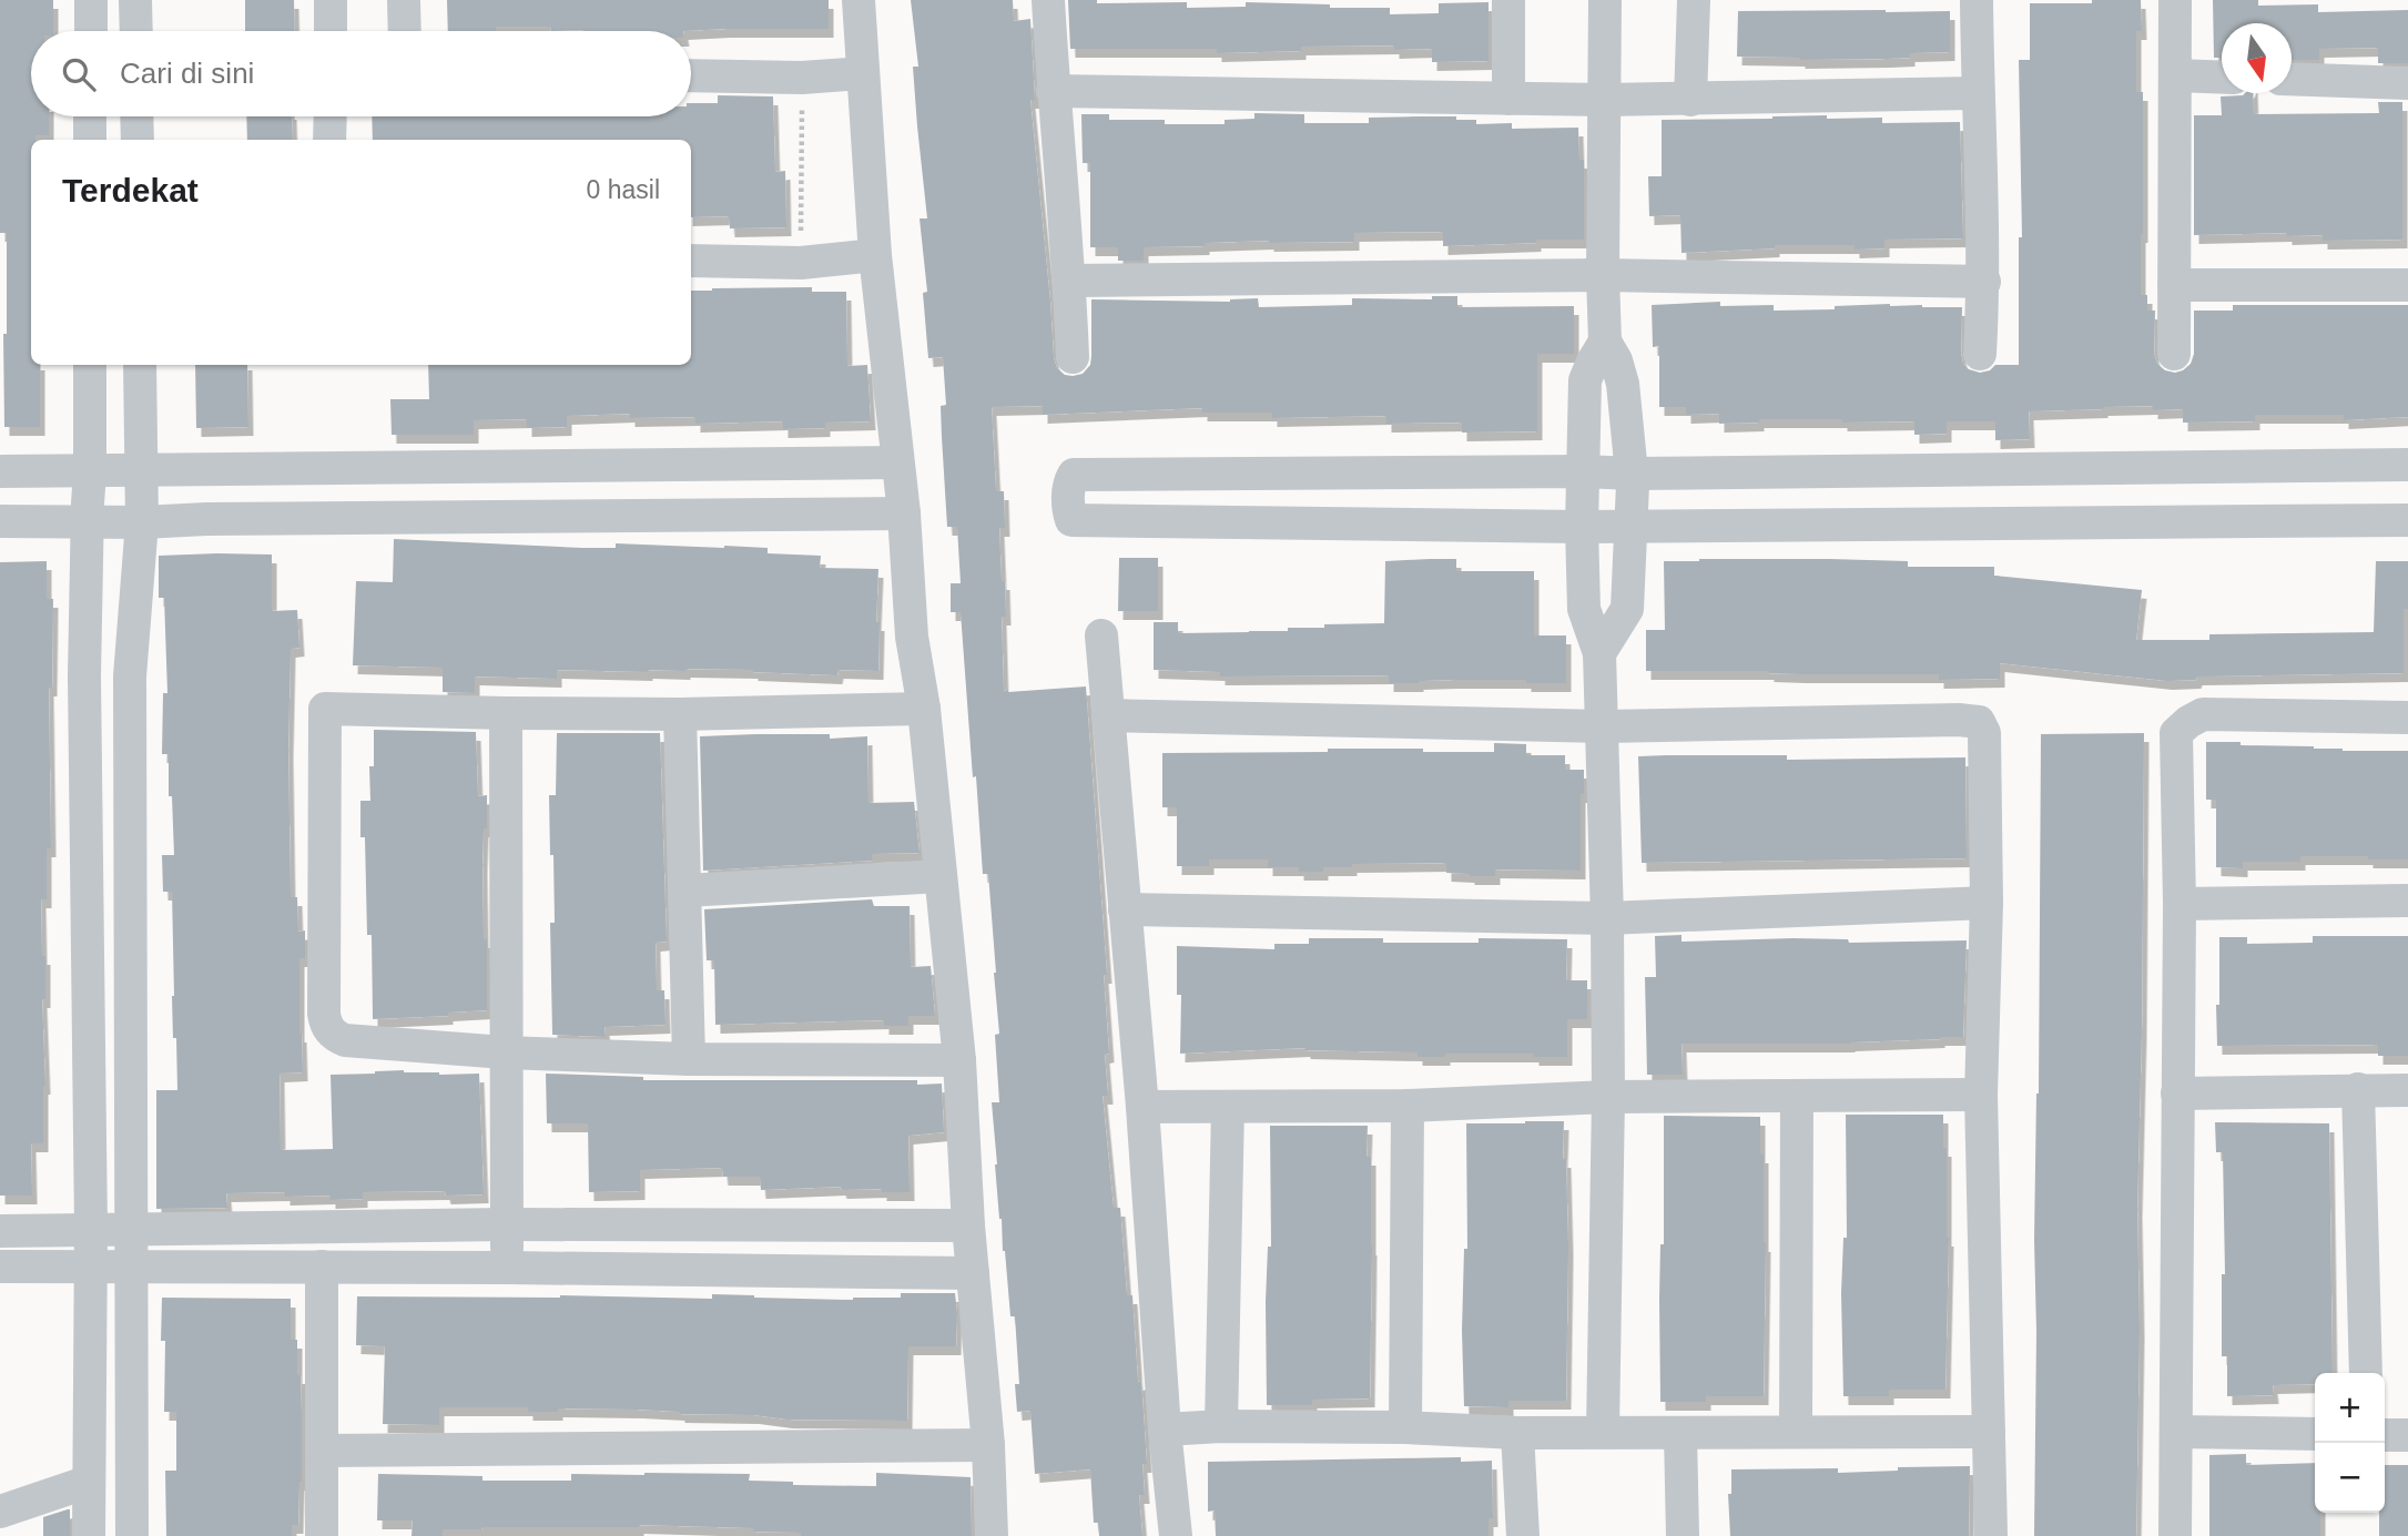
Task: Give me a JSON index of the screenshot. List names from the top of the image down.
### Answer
{
  "north": "bottom",
  "page": {
    "search": "Cari di sini",
    "heading": ["Terdekat", "0 hasil"],
    "map_buttons": ["+", "−"]
  }
}
